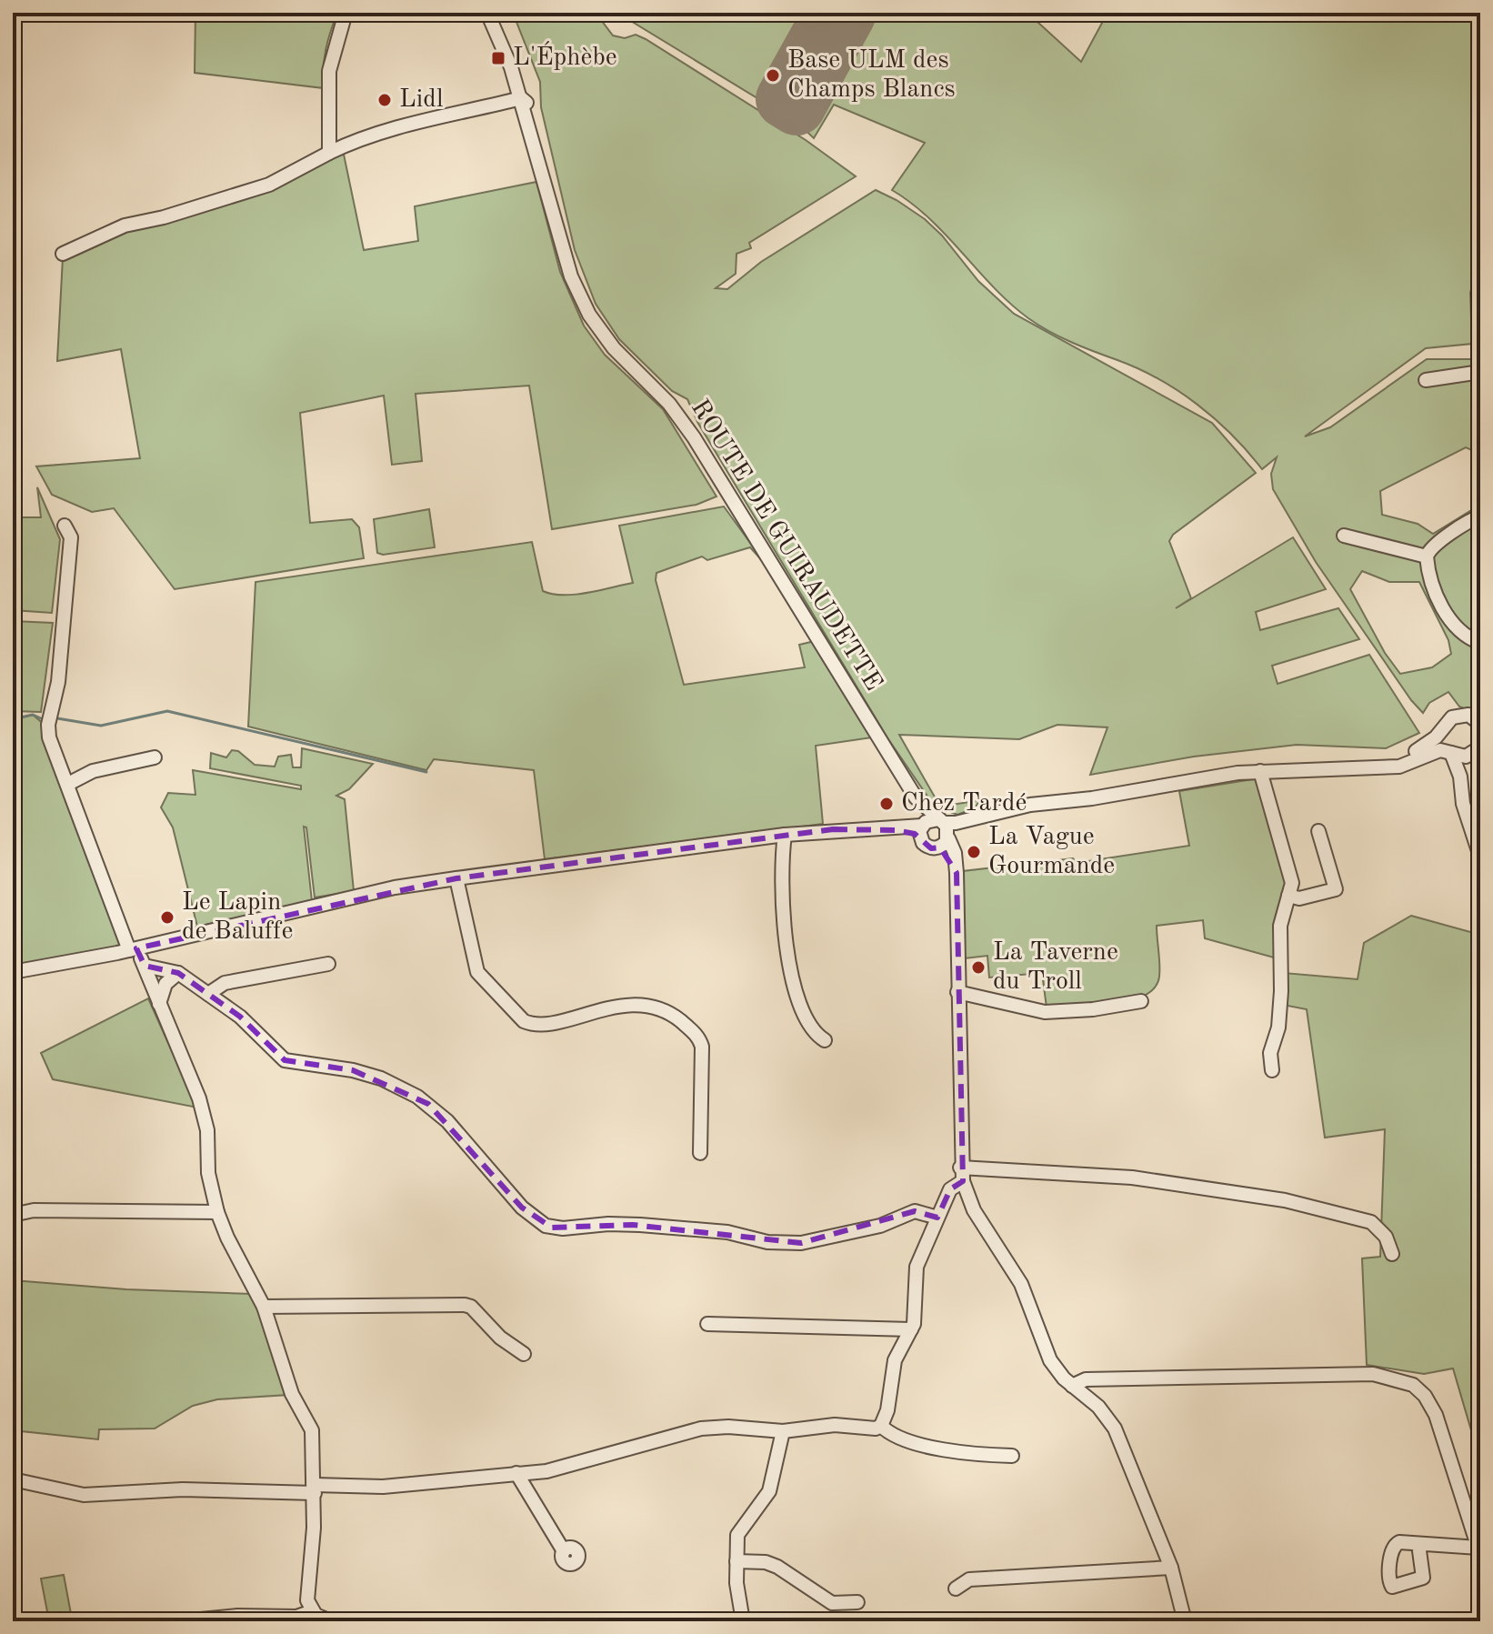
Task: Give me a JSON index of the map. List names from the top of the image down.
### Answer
{
  "streets": {
    "street": ["ROUTE DE GUIRAUDETTE"]
  },
  "places": {
    "transit": ["L'Éphèbe"],
    "other": [
      "Base ULM des Champs Blancs",
      "Lidl",
      "Chez Tardé",
      "La Vague Gourmande",
      "Le Lapin de Baluffe",
      "La Taverne du Troll"
    ]
  }
}
